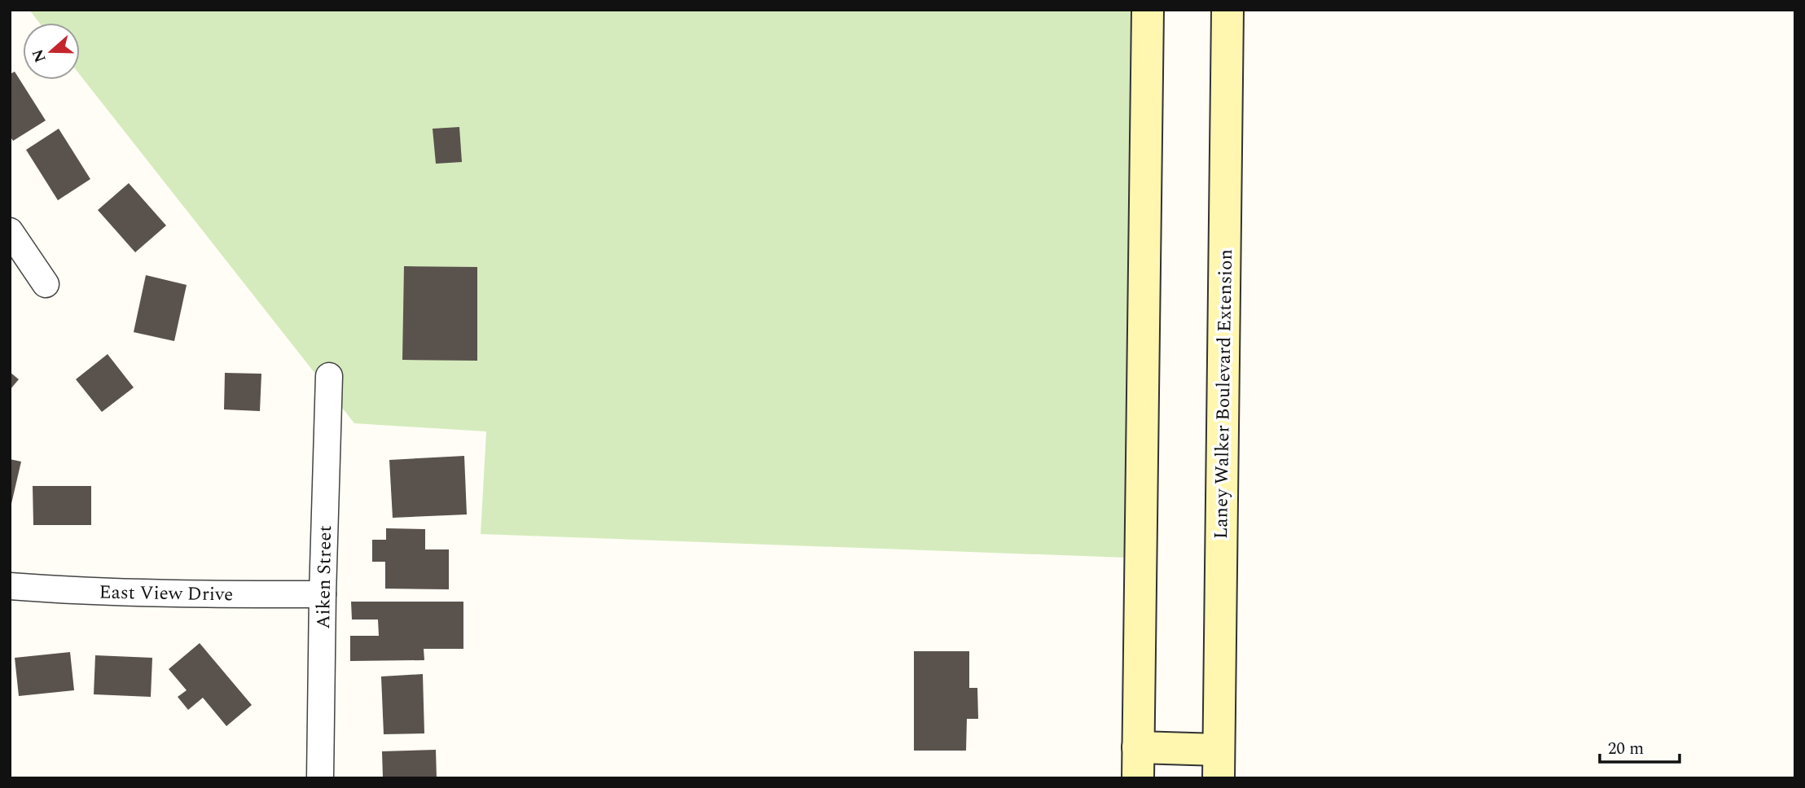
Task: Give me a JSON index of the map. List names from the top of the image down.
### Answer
{
  "streets": {
    "main road": ["Laney Walker Boulevard Extension"],
    "street": ["Aiken Street", "East View Drive"]
  },
  "crossings": [
    ["Aiken Street", "East View Drive"]
  ],
  "scale_bar": "20 m",
  "north": "left"
}
